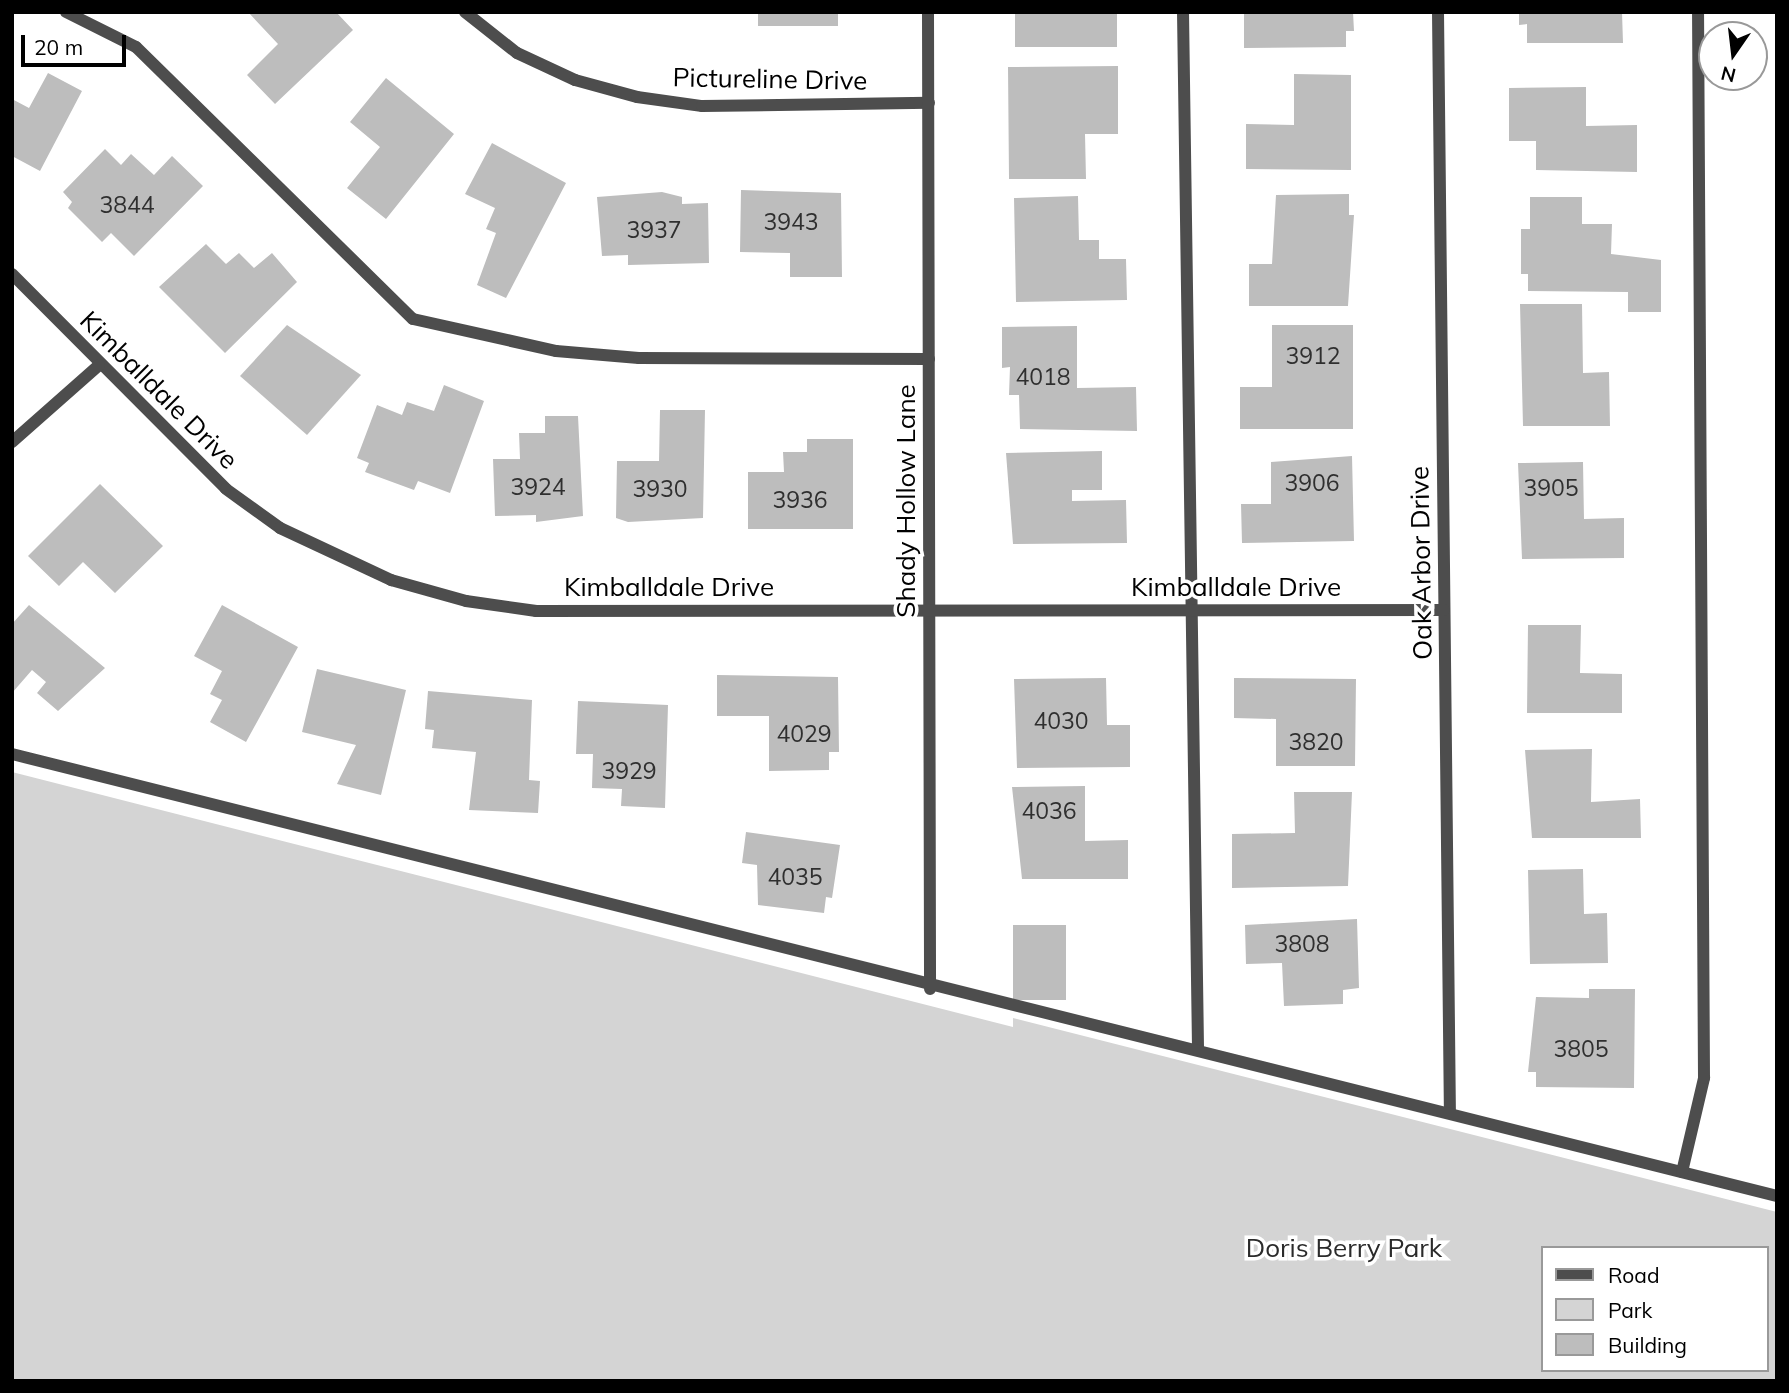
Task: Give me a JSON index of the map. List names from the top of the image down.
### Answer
{
  "streets": {
    "street": [
      "Pictureline Drive",
      "Kimballdale Drive",
      "Shady Hollow Lane",
      "Oak Arbor Drive"
    ]
  },
  "crossings": [
    ["Pictureline Drive", "Shady Hollow Lane"],
    ["Kimballdale Drive", "Shady Hollow Lane"],
    ["Kimballdale Drive", "Oak Arbor Drive"]
  ],
  "parks": ["Doris Berry Park"],
  "house_numbers": [
    "3844",
    "3943",
    "3937",
    "3912",
    "4018",
    "3906",
    "3924",
    "3905",
    "3930",
    "3936",
    "4030",
    "4029",
    "3820",
    "3929",
    "4036",
    "4035",
    "3808",
    "3805"
  ],
  "legend": ["Road", "Park", "Building"],
  "scale_bar": "20 m",
  "north": "bottom"
}
